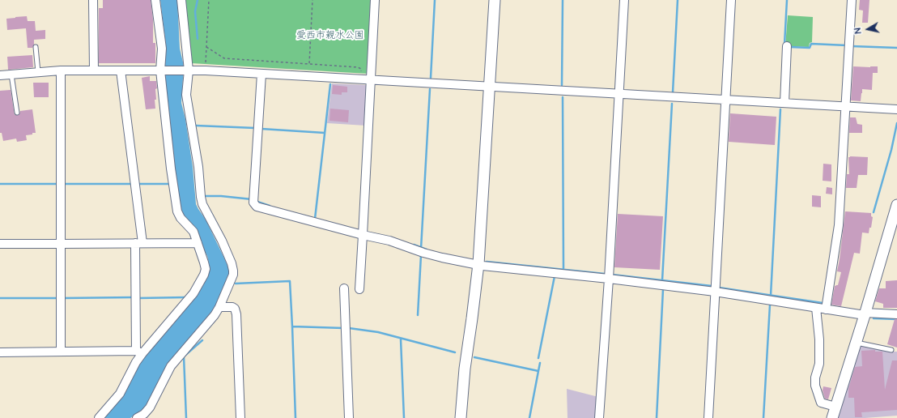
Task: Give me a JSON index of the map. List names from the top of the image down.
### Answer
{
  "parks": ["愛西市親水公園"],
  "north": "left"
}
